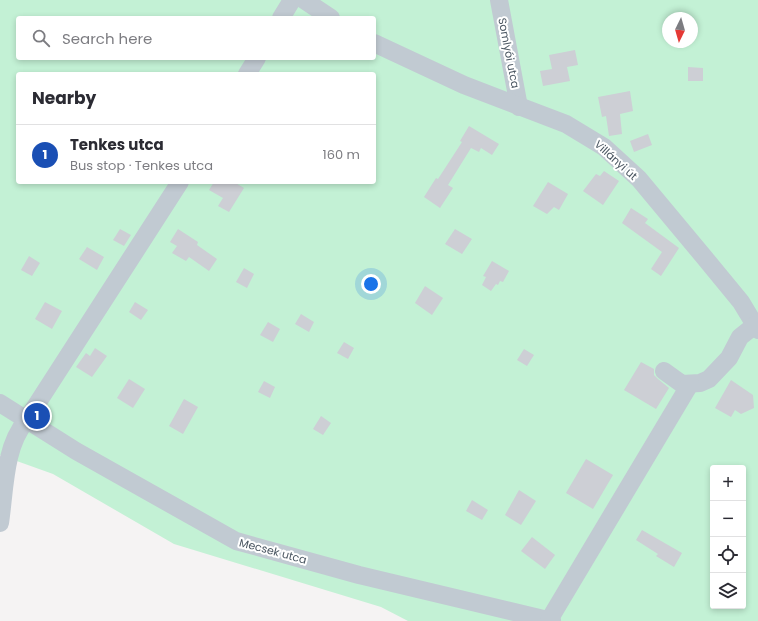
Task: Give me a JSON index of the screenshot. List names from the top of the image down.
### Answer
{
  "streets": {
    "street": ["Somlyói utca", "Villányi út", "Mecsek utca"]
  },
  "crossings": [
    ["Somlyói utca", "Villányi út"]
  ],
  "north": "bottom",
  "page": {
    "search": "Search here",
    "heading": "Nearby",
    "list": [
      {
        "mark": "1",
        "name": "Tenkes utca",
        "note": "Bus stop · Tenkes utca",
        "value": "160 m"
      }
    ],
    "pins": "1",
    "map_buttons": ["+", "−"]
  }
}
